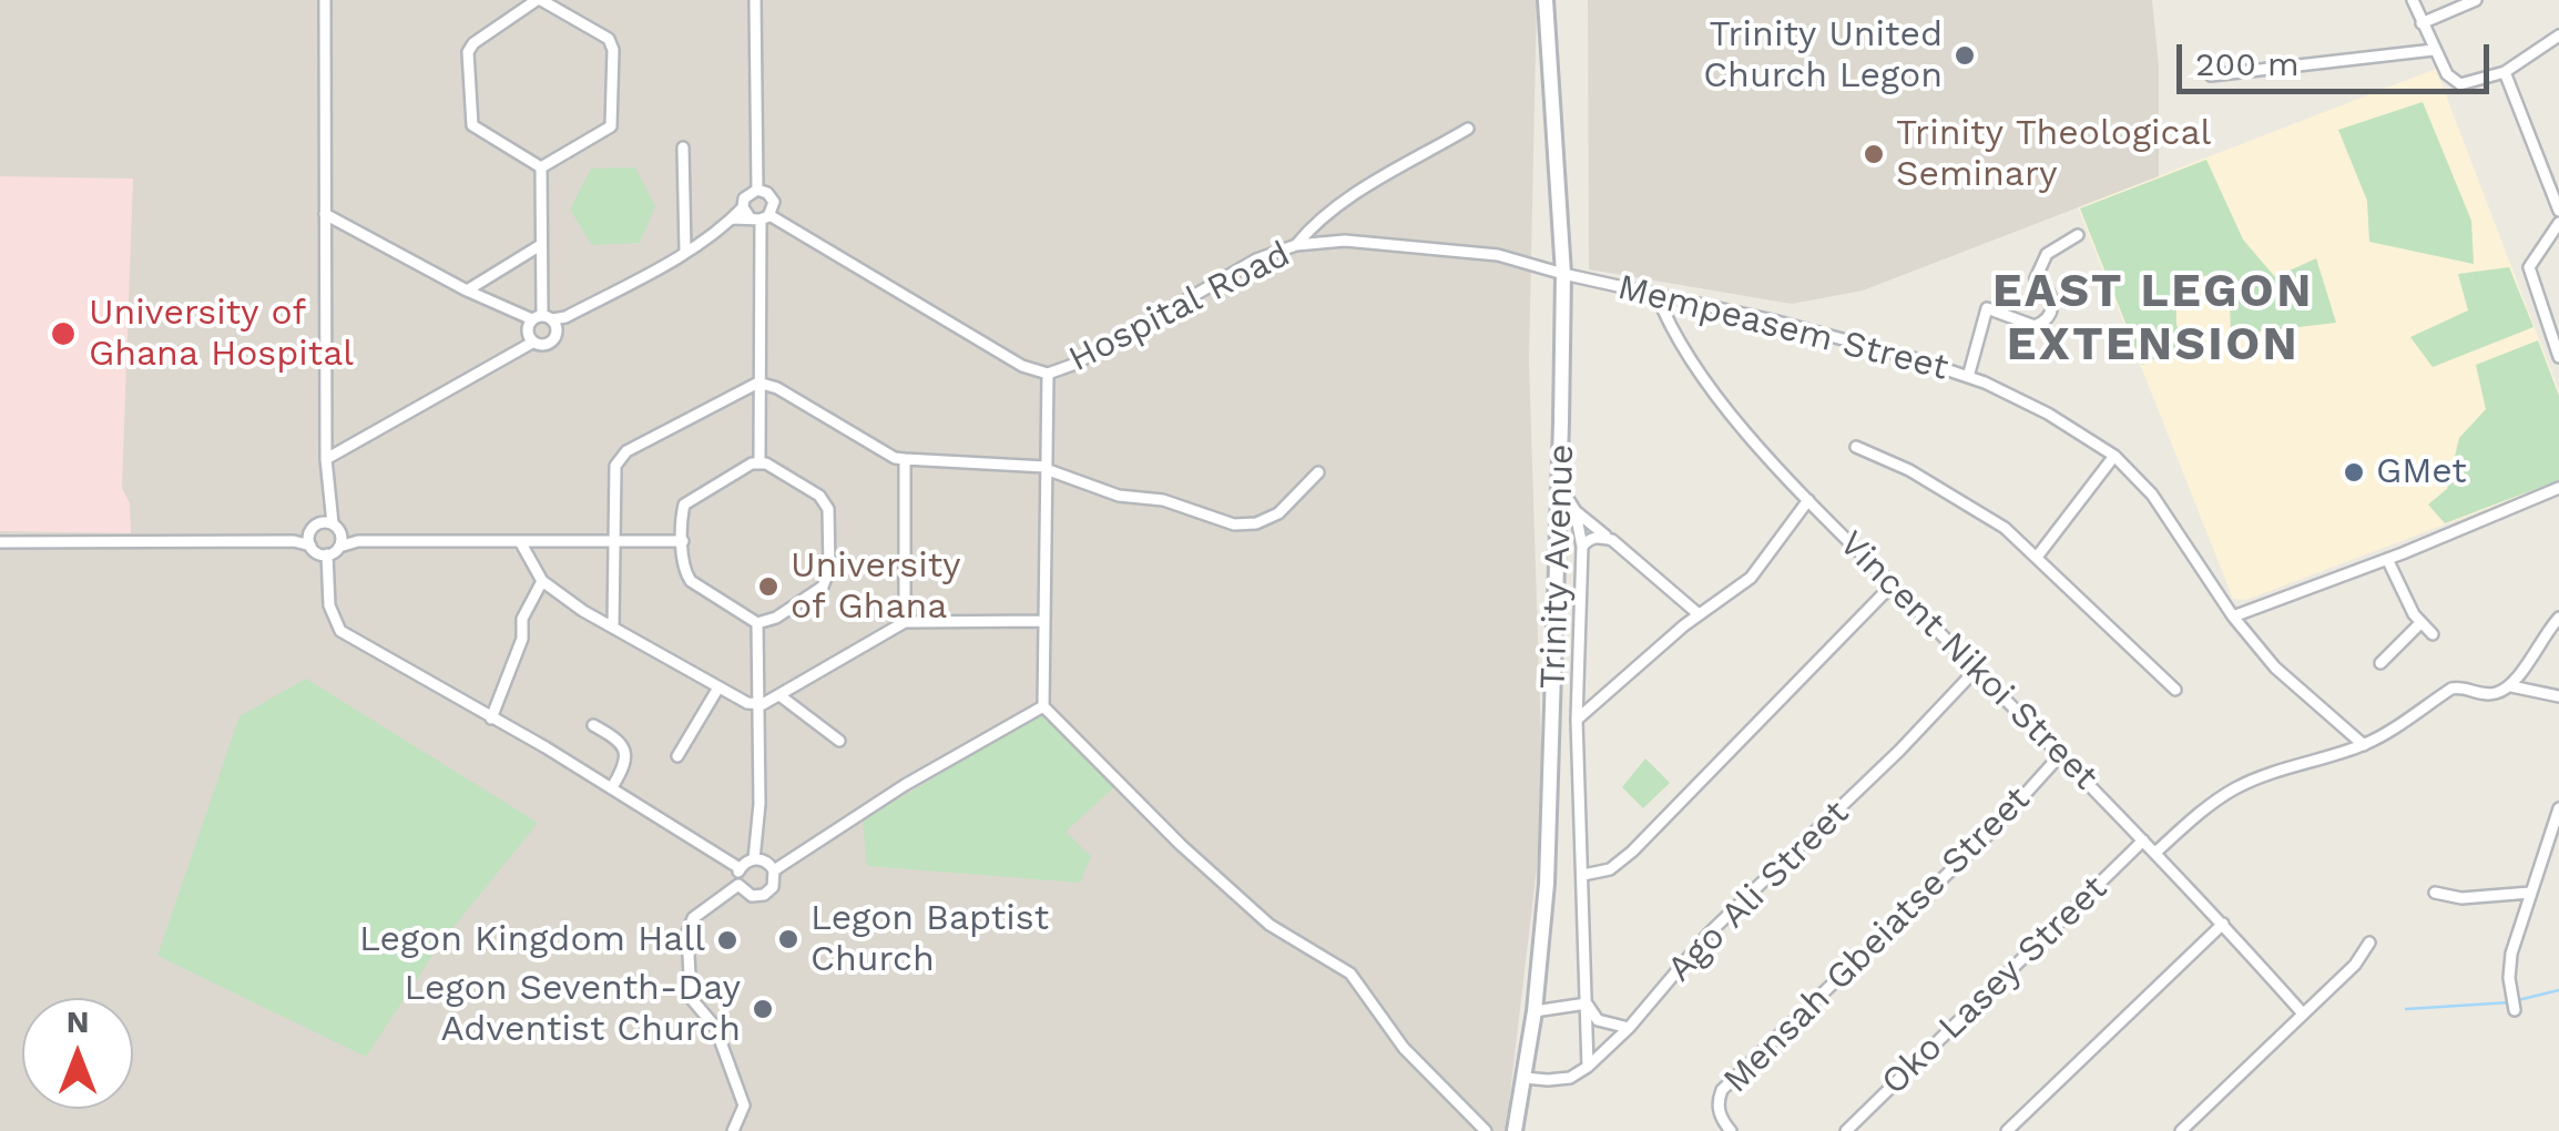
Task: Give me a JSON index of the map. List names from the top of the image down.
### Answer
{
  "streets": {
    "street": [
      "Hospital Road",
      "Mempeasem Street",
      "Trinity Avenue",
      "Vincent Nikoi Street",
      "Ago Ali Street",
      "Mensah Gbeiatse Street",
      "Oko Lasey Street"
    ]
  },
  "crossings": [
    ["Hospital Road", "Mempeasem Street"],
    ["Hospital Road", "Trinity Avenue"],
    ["Mempeasem Street", "Trinity Avenue"],
    ["Mempeasem Street", "Vincent Nikoi Street"],
    ["Vincent Nikoi Street", "Ago Ali Street"],
    ["Vincent Nikoi Street", "Mensah Gbeiatse Street"],
    ["Vincent Nikoi Street", "Oko Lasey Street"]
  ],
  "districts": ["EAST LEGON EXTENSION"],
  "places": [
    "Trinity United Church Legon",
    "Trinity Theological Seminary",
    "University of Ghana Hospital",
    "GMet",
    "University of Ghana",
    "Legon Baptist Church",
    "Legon Kingdom Hall",
    "Legon Seventh-Day Adventist Church"
  ],
  "scale_bar": "200 m",
  "north": "top"
}
